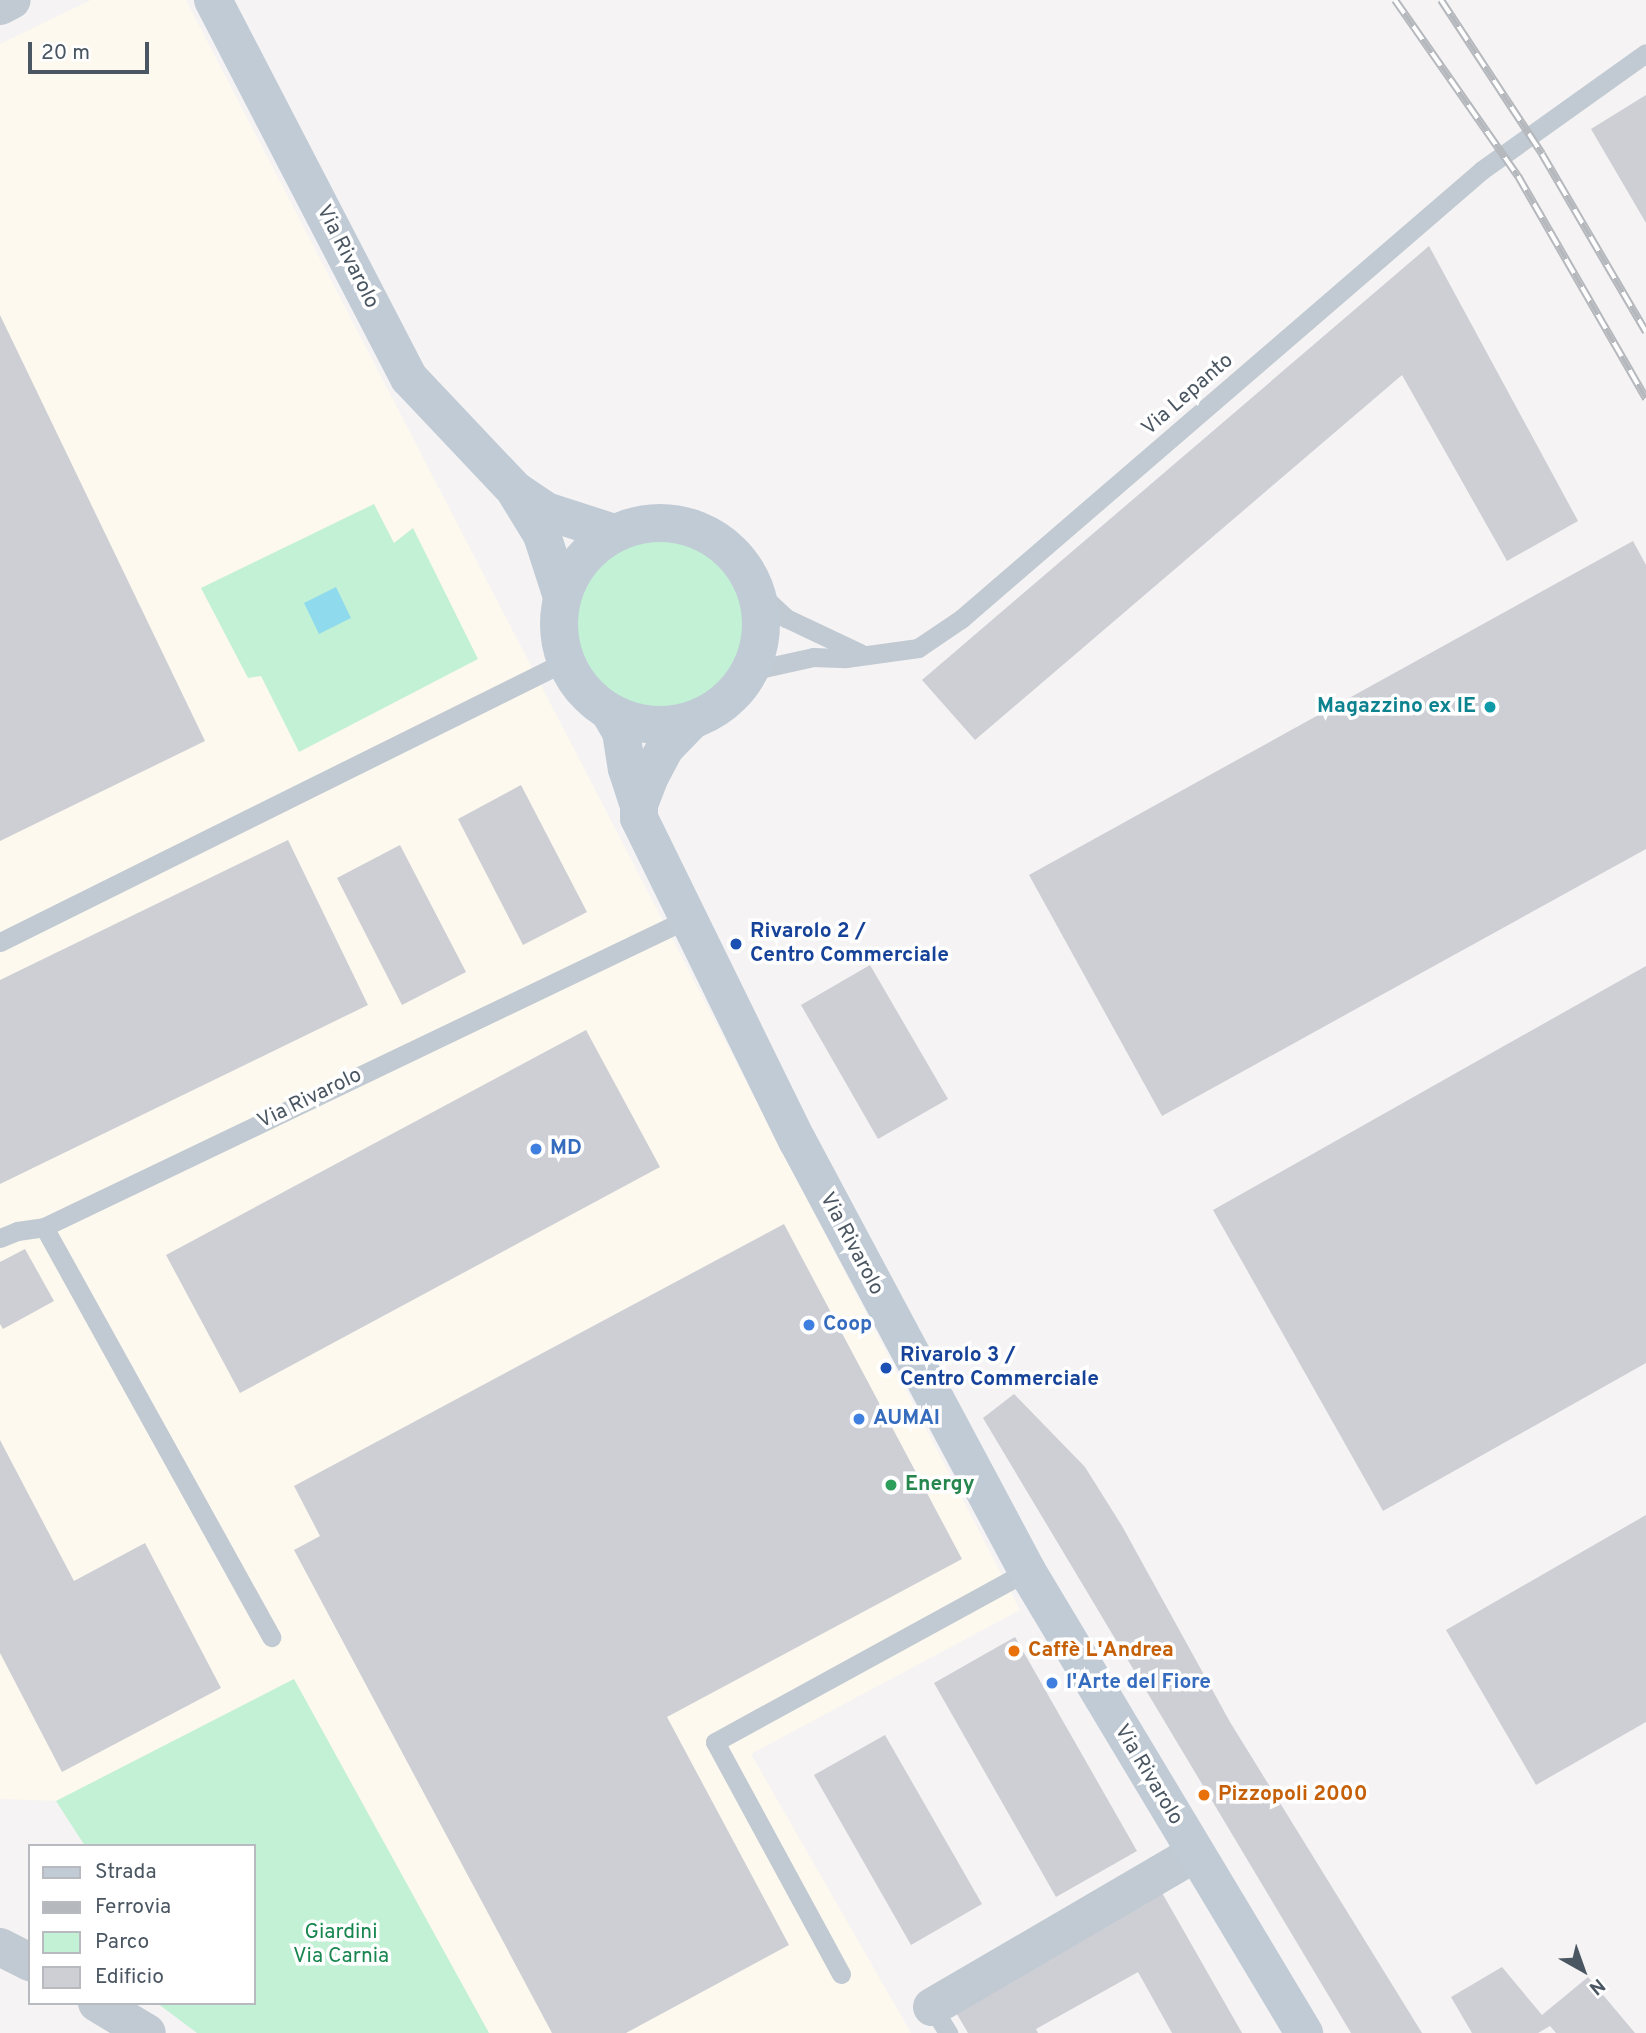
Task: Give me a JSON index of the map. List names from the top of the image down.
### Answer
{
  "streets": {
    "main road": ["Via Rivarolo"],
    "lane": ["Via Lepanto"]
  },
  "parks": ["Giardini Via Carnia"],
  "places": [
    "Magazzino ex IE",
    "Rivarolo 2 / Centro Commerciale",
    "MD",
    "Coop",
    "Rivarolo 3 / Centro Commerciale",
    "AUMAI",
    "Energy",
    "Caffè L'Andrea",
    "l'Arte del Fiore",
    "Pizzopoli 2000"
  ],
  "legend": [
    "Strada",
    "Ferrovia",
    "Parco",
    "Edificio"
  ],
  "scale_bar": "20 m",
  "north": "bottom right"
}
